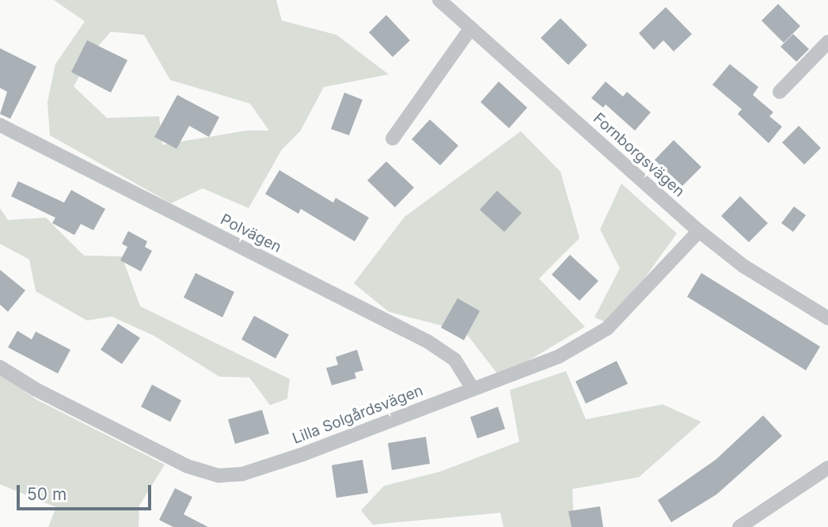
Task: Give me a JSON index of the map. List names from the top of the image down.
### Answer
{
  "streets": {
    "street": ["Fornborgsvägen", "Polvägen", "Lilla Solgårdsvägen"]
  },
  "crossings": [
    ["Fornborgsvägen", "Lilla Solgårdsvägen"],
    ["Polvägen", "Lilla Solgårdsvägen"]
  ],
  "scale_bar": "50 m"
}
